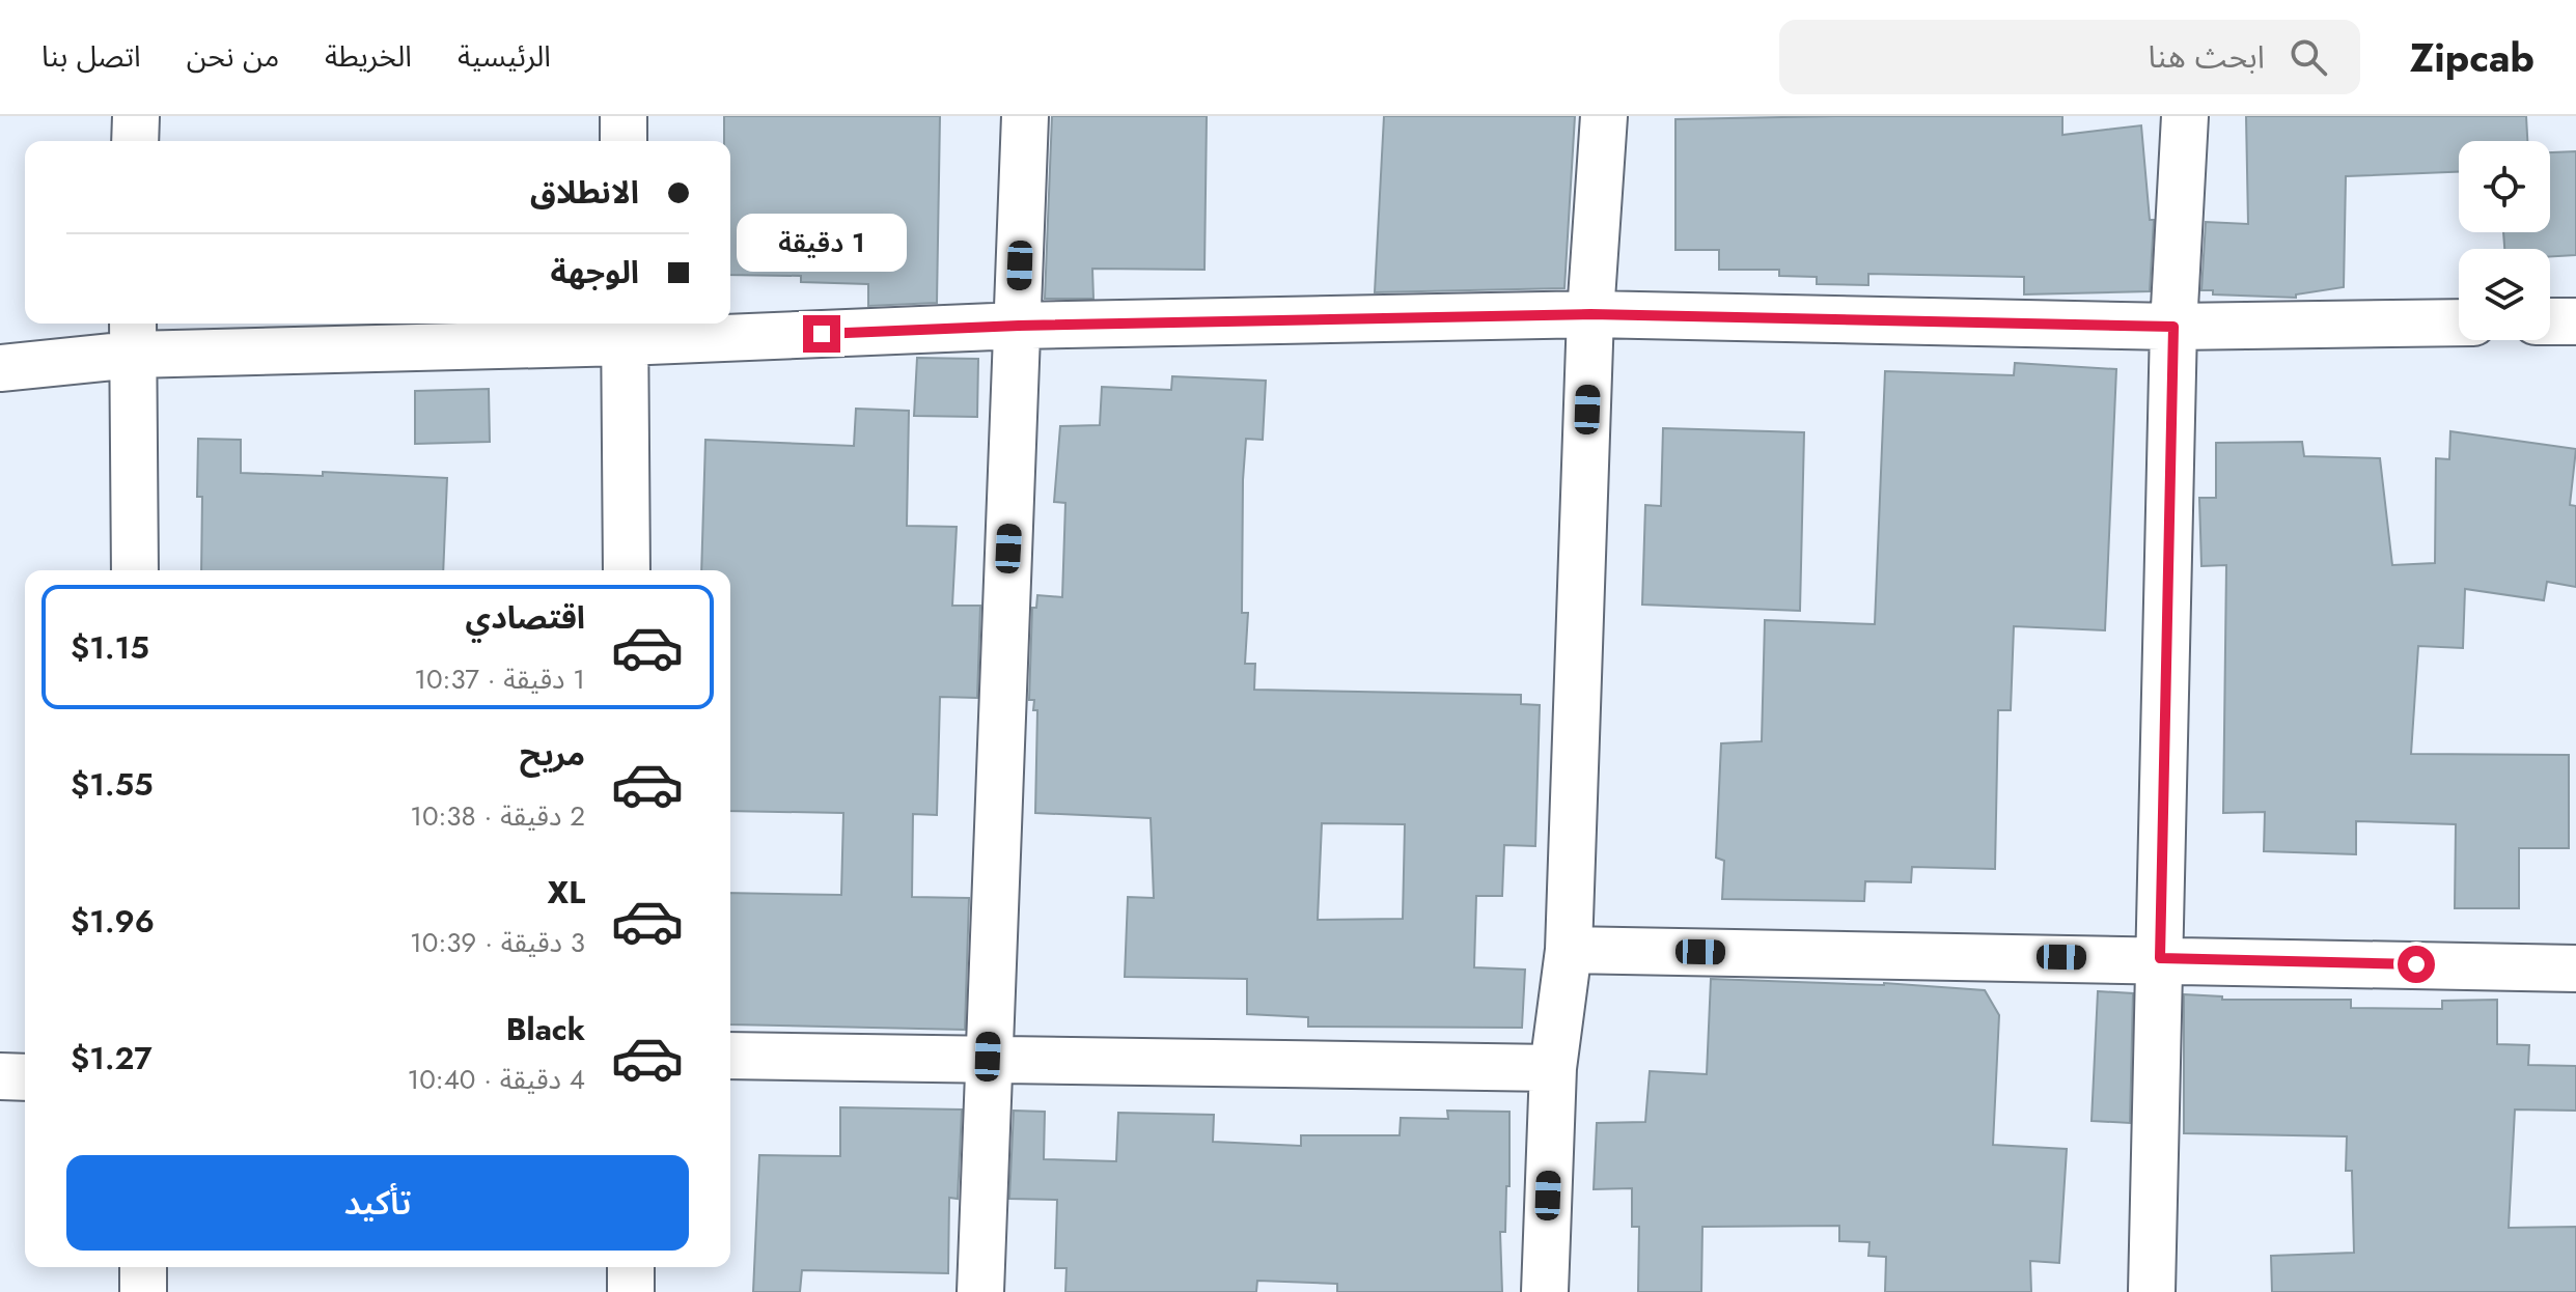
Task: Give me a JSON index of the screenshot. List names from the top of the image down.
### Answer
{
  "page": {
    "header": "Zipcab",
    "search": "ابحث هنا",
    "nav": [
      "الرئيسية",
      "الخريطة",
      "من نحن",
      "اتصل بنا"
    ],
    "banner": ["الانطلاق", "الوجهة"],
    "bubble": "1 دقيقة",
    "list": [
      {
        "name": "اقتصادي",
        "note": "1 دقيقة · 10:37",
        "value": "$1.15"
      },
      {
        "name": "مريح",
        "note": "2 دقيقة · 10:38",
        "value": "$1.55"
      },
      {
        "name": "XL",
        "note": "3 دقيقة · 10:39",
        "value": "$1.96"
      },
      {
        "name": "Black",
        "note": "4 دقيقة · 10:40",
        "value": "$1.27"
      }
    ],
    "buttons": "تأكيد"
  }
}
